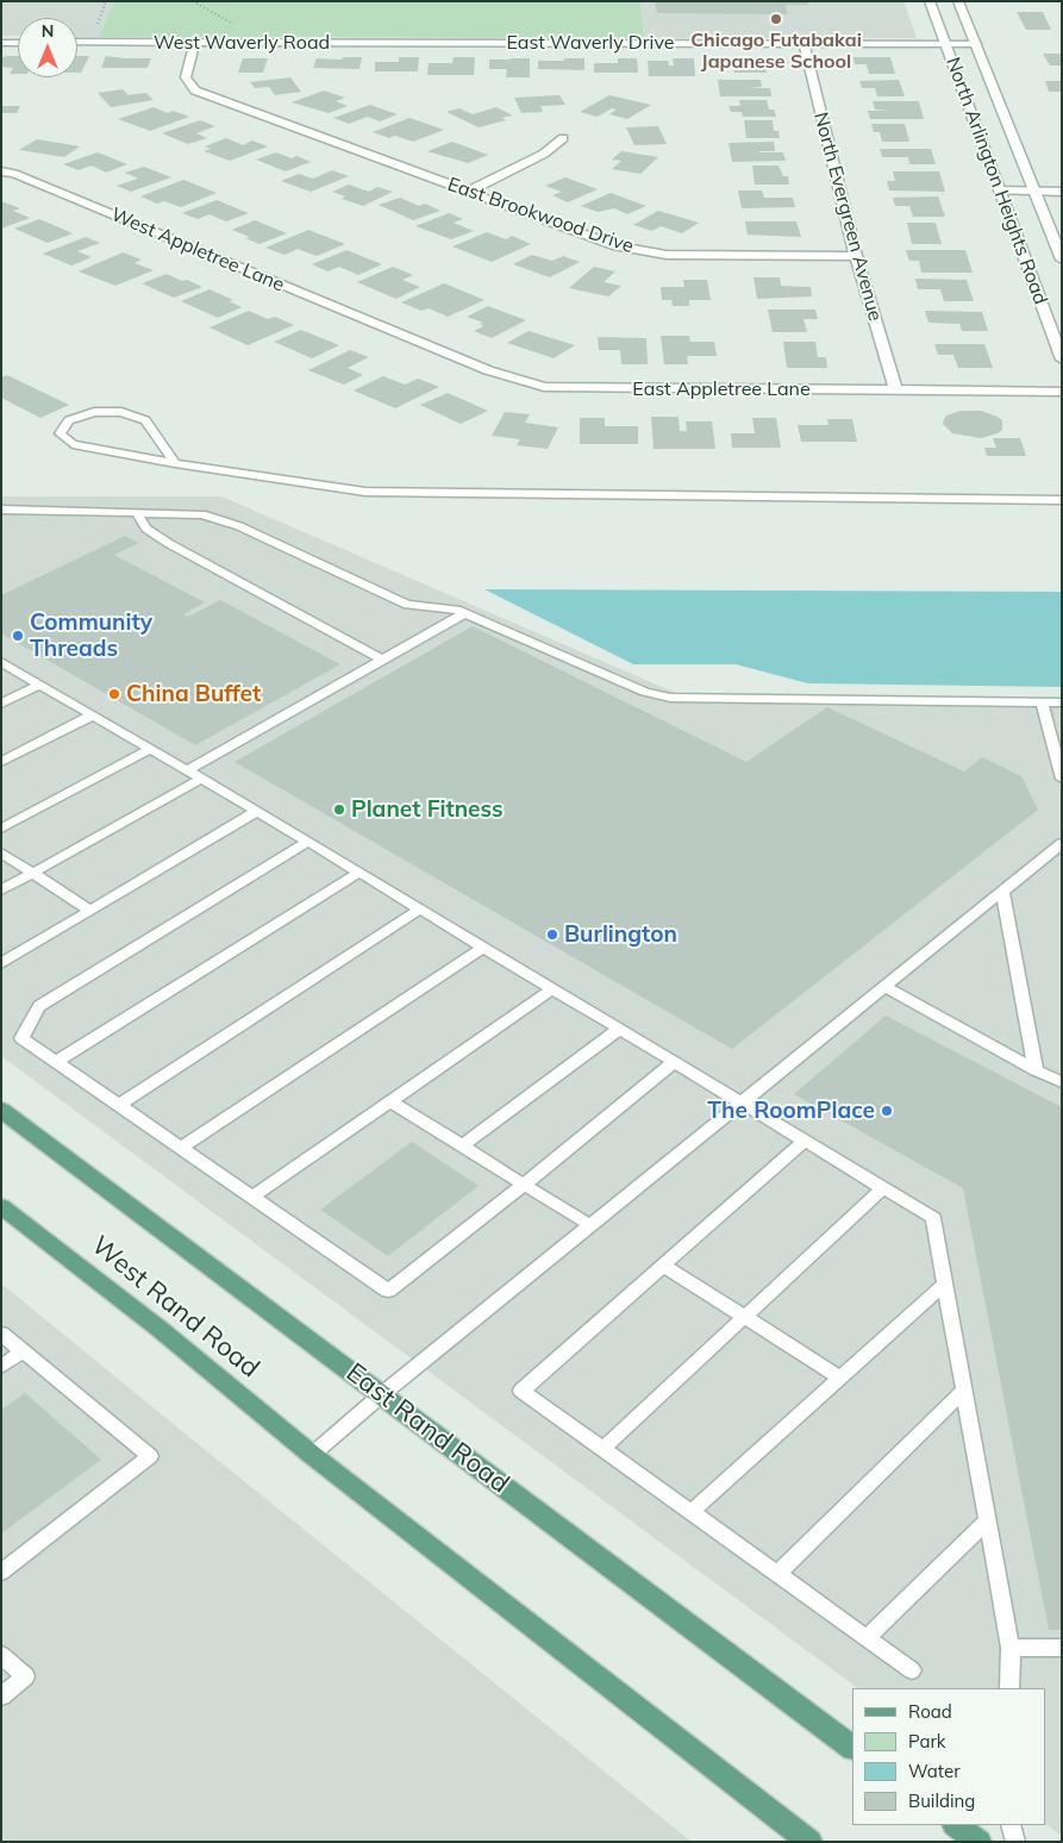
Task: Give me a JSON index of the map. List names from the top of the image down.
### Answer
{
  "streets": {
    "main road": ["West Rand Road", "East Rand Road"],
    "street": [
      "West Waverly Road",
      "East Waverly Drive",
      "North Arlington Heights Road",
      "East Brookwood Drive",
      "North Evergreen Avenue",
      "West Appletree Lane",
      "East Appletree Lane"
    ]
  },
  "crossings": [
    ["West Waverly Road", "East Waverly Drive"],
    ["West Waverly Road", "East Brookwood Drive"],
    ["East Waverly Drive", "North Arlington Heights Road"],
    ["East Waverly Drive", "North Evergreen Avenue"],
    ["East Brookwood Drive", "North Evergreen Avenue"],
    ["North Evergreen Avenue", "East Appletree Lane"],
    ["West Appletree Lane", "East Appletree Lane"]
  ],
  "places": [
    "Chicago Futabakai Japanese School",
    "Community Threads",
    "China Buffet",
    "Planet Fitness",
    "Burlington",
    "The RoomPlace"
  ],
  "legend": [
    "Road",
    "Park",
    "Water",
    "Building"
  ],
  "north": "top"
}
